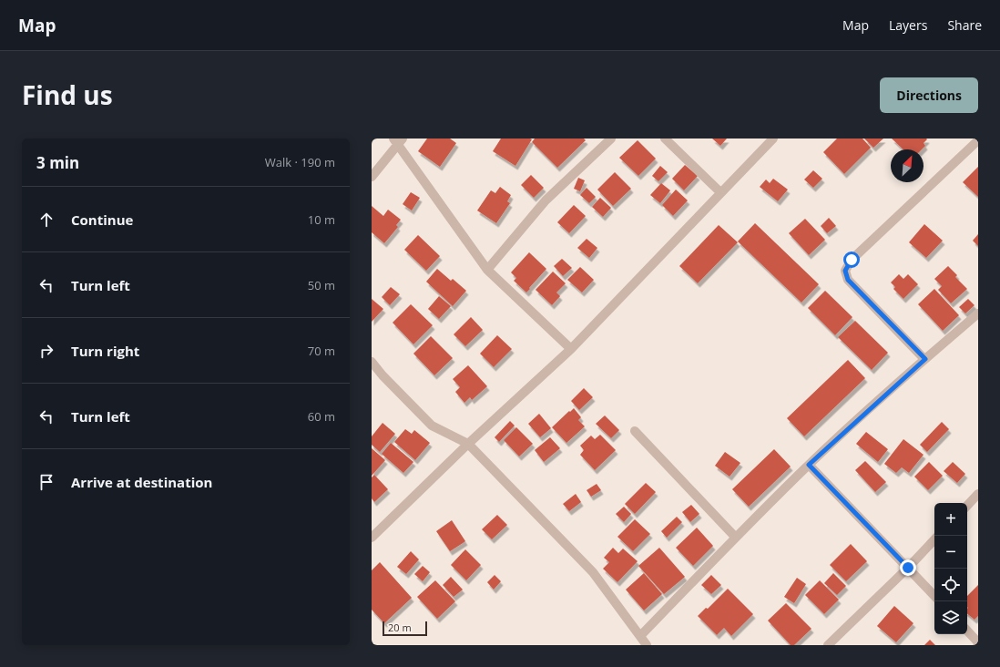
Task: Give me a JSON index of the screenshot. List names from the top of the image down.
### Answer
{
  "scale_bar": "20 m",
  "north": "top right",
  "page": {
    "header": "Map",
    "nav": ["Map", "Layers", "Share"],
    "title": "Find us",
    "buttons": "Directions",
    "heading": ["3 min", "Walk · 190 m"],
    "list": [
      ["Continue", "10 m"],
      ["Turn left", "50 m"],
      ["Turn right", "70 m"],
      ["Turn left", "60 m"],
      "Arrive at destination"
    ],
    "map_buttons": ["+", "−"],
    "scale": "20 m"
  }
}
